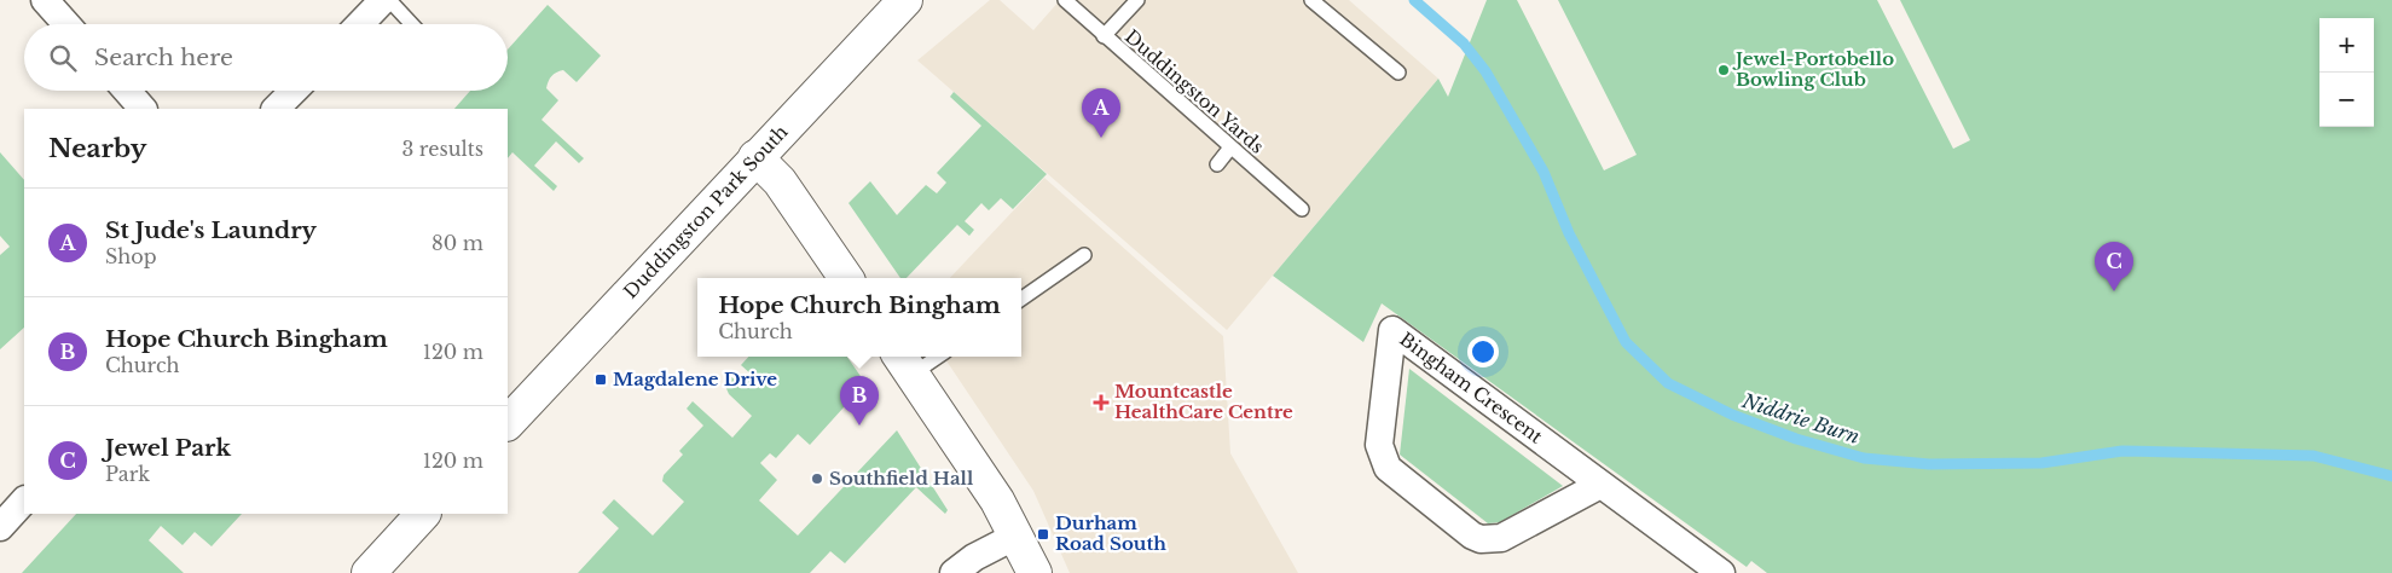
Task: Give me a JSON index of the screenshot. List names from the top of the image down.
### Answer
{
  "streets": {
    "main road": ["Duddingston Park South"],
    "street": ["Bingham Crescent"],
    "lane": ["Duddingston Yards"]
  },
  "water": ["Niddrie Burn"],
  "places": {
    "other": ["Jewel-Portobello Bowling Club", "Southfield Hall"],
    "transit": ["Magdalene Drive", "Durham Road South"],
    "health": ["Mountcastle HealthCare Centre"]
  },
  "page": {
    "map_buttons": ["+", "−"],
    "search": "Search here",
    "pins": ["A", "C", "B"],
    "heading": ["Nearby", "3 results"],
    "list": [
      {
        "mark": "A",
        "name": "St Jude's Laundry",
        "note": "Shop",
        "value": "80 m"
      },
      {
        "mark": "B",
        "name": "Hope Church Bingham",
        "note": "Church",
        "value": "120 m"
      },
      {
        "mark": "C",
        "name": "Jewel Park",
        "note": "Park",
        "value": "120 m"
      }
    ],
    "popup": ["Hope Church Bingham", "Church"]
  }
}
